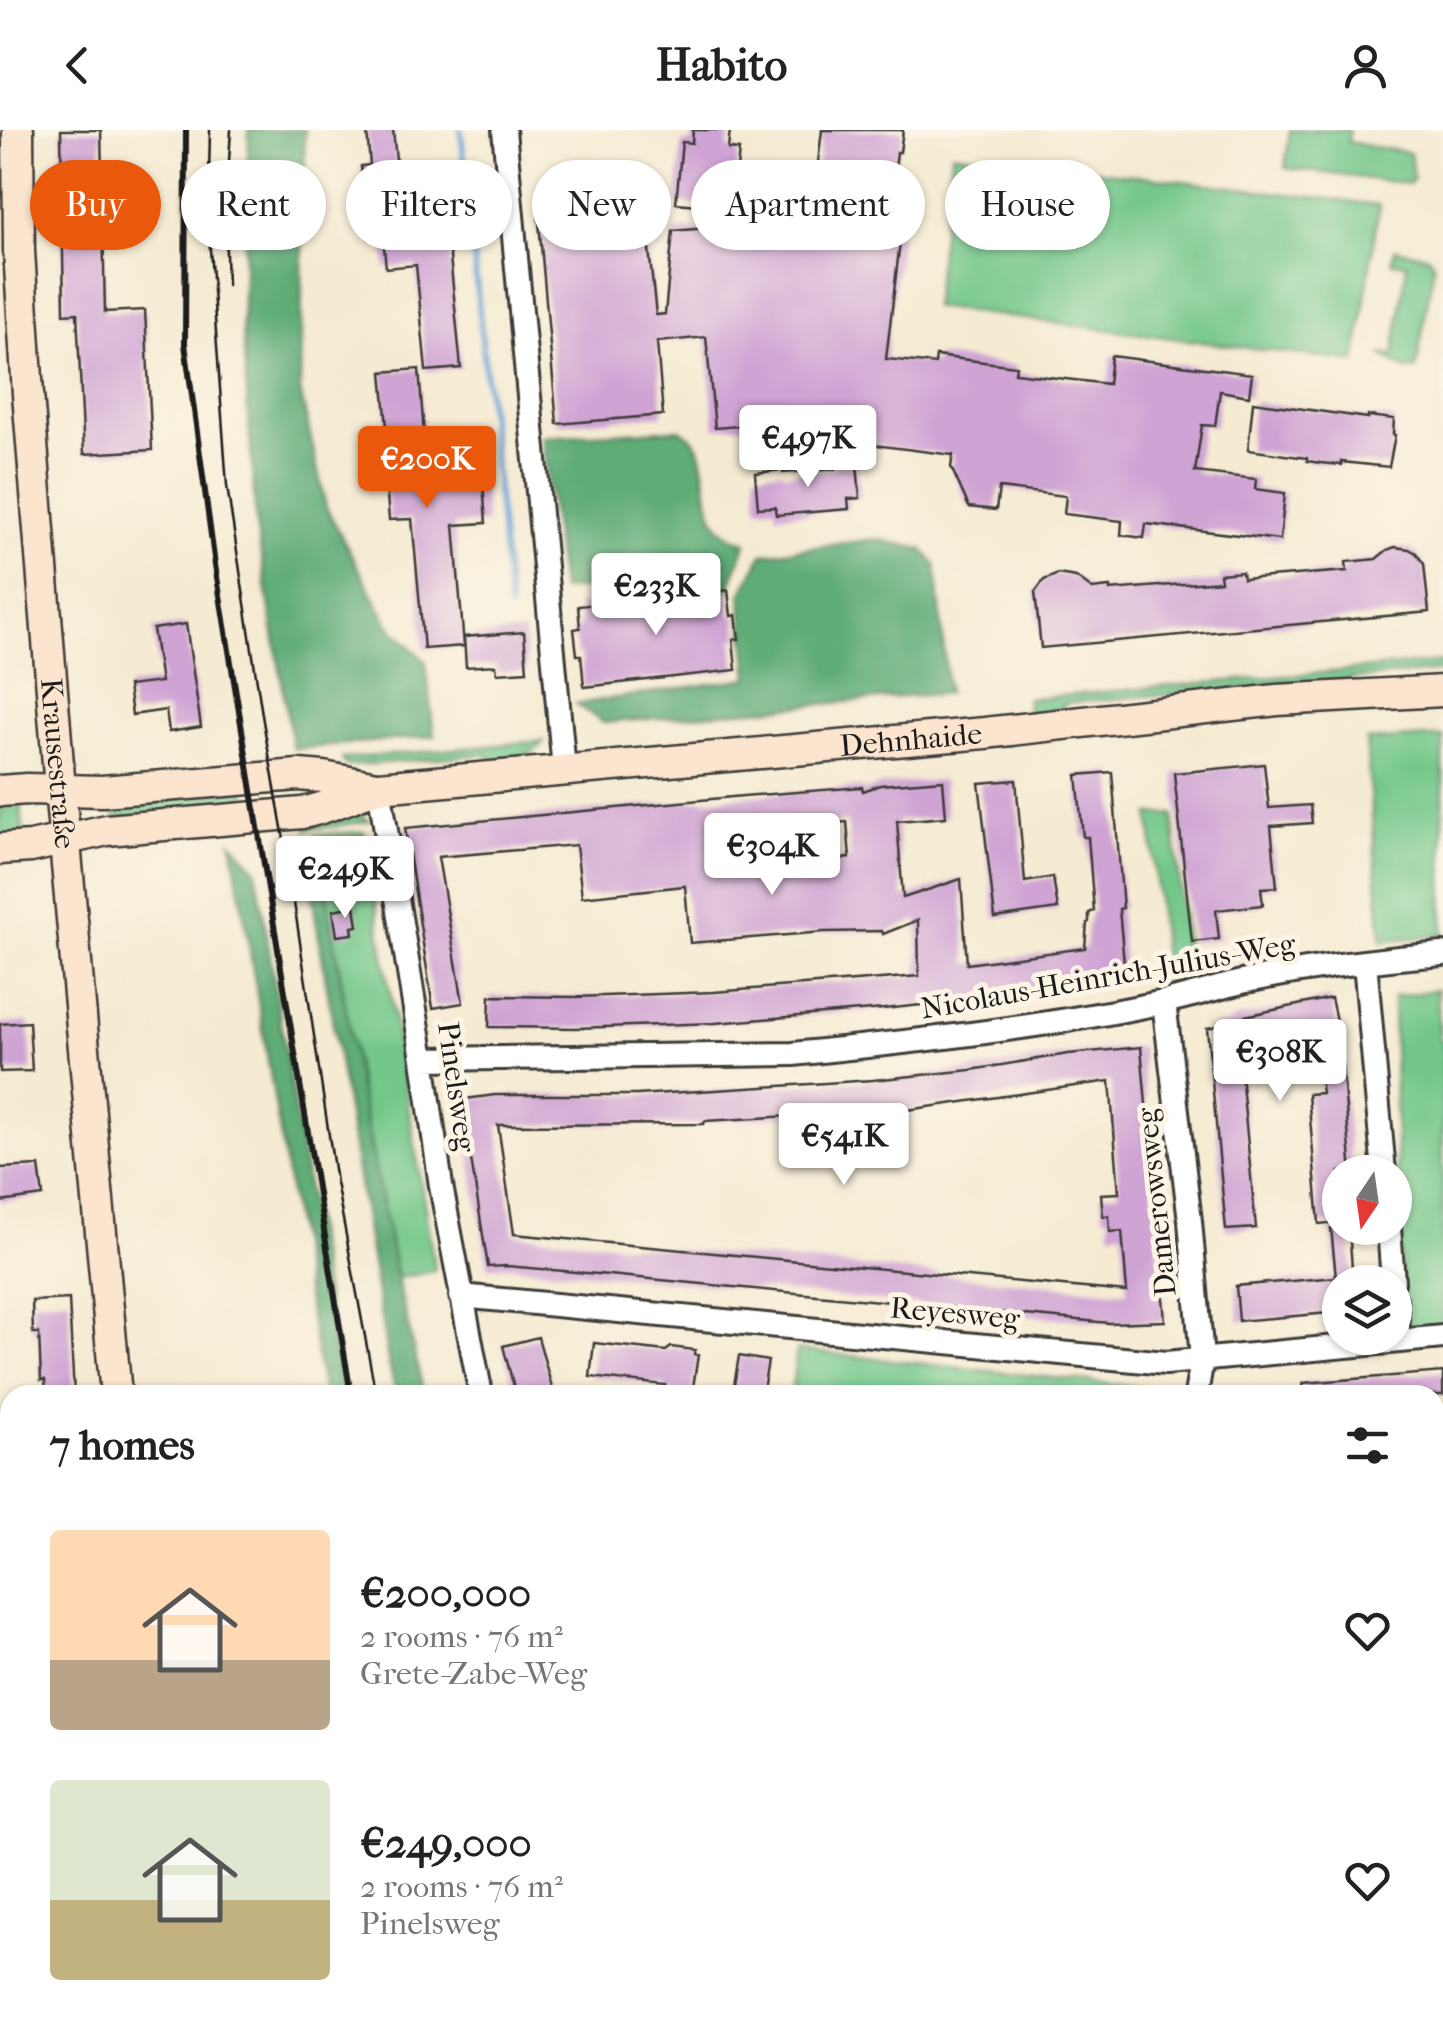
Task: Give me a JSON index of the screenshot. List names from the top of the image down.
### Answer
{
  "streets": {
    "main road": ["Dehnhaide", "Krausestraße"],
    "street": [
      "Nicolaus-Heinrich-Julius-Weg",
      "Pinelsweg",
      "Damerowsweg",
      "Reyesweg"
    ]
  },
  "crossings": [
    ["Dehnhaide", "Krausestraße"],
    ["Dehnhaide", "Pinelsweg"],
    ["Nicolaus-Heinrich-Julius-Weg", "Pinelsweg"],
    ["Nicolaus-Heinrich-Julius-Weg", "Damerowsweg"],
    ["Pinelsweg", "Reyesweg"],
    ["Damerowsweg", "Reyesweg"]
  ],
  "north": "bottom",
  "page": {
    "header": "Habito",
    "chip": [
      "Buy",
      "Rent",
      "Filters",
      "New",
      "Apartment",
      "House"
    ],
    "price": [
      "€497K",
      "€200K",
      "€233K",
      "€304K",
      "€249K",
      "€308K",
      "€541K"
    ],
    "heading": "7 homes",
    "list": [
      {
        "name": "€200,000",
        "note": "2 rooms · 76 m² · Grete-Zabe-Weg"
      },
      {
        "name": "€249,000",
        "note": "2 rooms · 76 m² · Pinelsweg"
      }
    ]
  }
}
